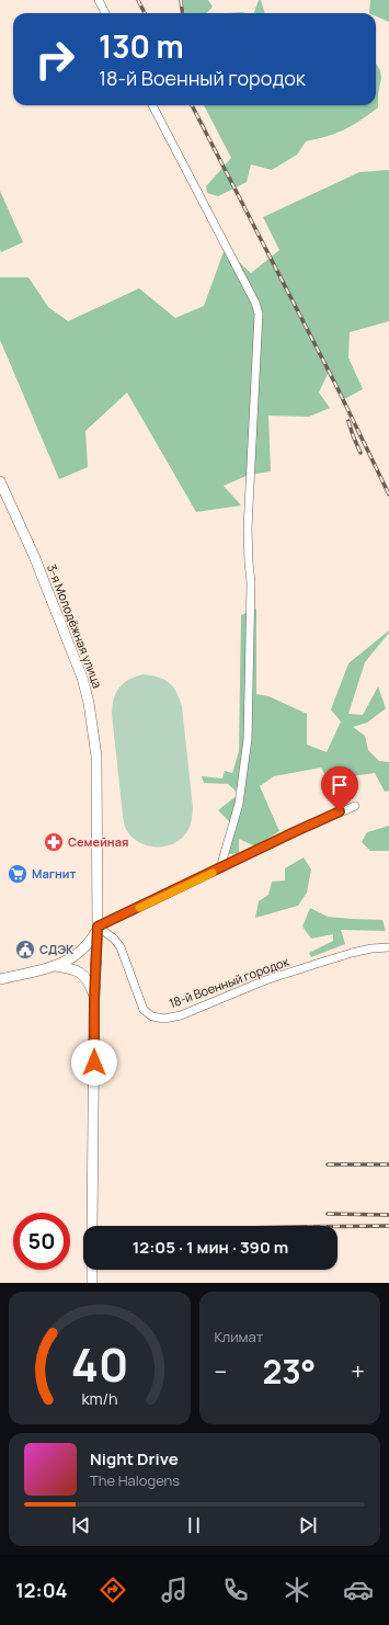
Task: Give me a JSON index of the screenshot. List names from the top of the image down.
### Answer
{
  "streets": {
    "main road": ["3-я Молодёжная улица"],
    "street": ["18-й Военный городок"]
  },
  "crossings": [
    ["3-я Молодёжная улица", "18-й Военный городок"]
  ],
  "places": {
    "pharmacy": ["Семейная"],
    "supermarket": ["Магнит"],
    "public building": ["СДЭК"]
  },
  "page": {
    "turn": ["130 m", "18-й Военный городок"],
    "limit": "50",
    "trip": "12:05 · 1 мин · 390 m",
    "tile": "Климат",
    "heat": ["−", "23°", "+"],
    "song": ["Night Drive", "The Halogens"],
    "tabs": "12:04",
    "gauge": ["40", "km/h"]
  }
}
